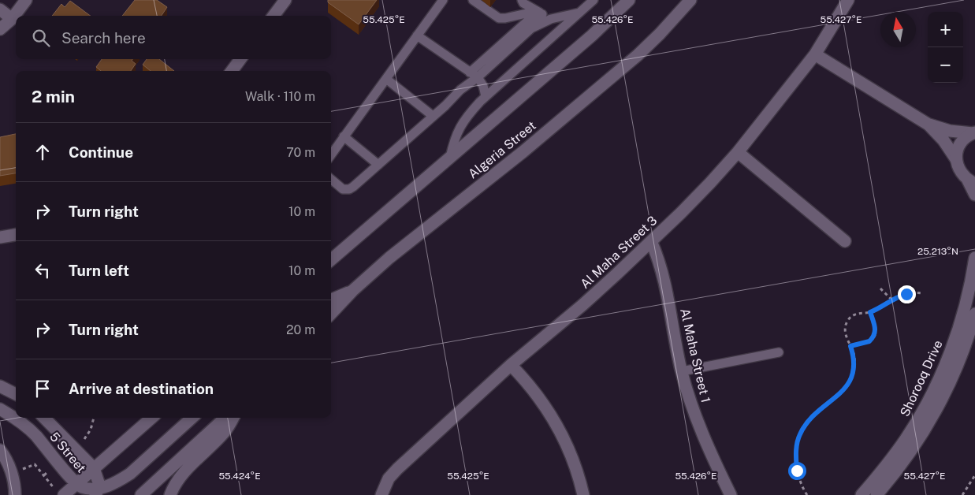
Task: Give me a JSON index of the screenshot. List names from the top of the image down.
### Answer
{
  "streets": {
    "street": [
      "Algeria Street",
      "Al Maha Street 3",
      "Al Maha Street 1",
      "Shorooq Drive",
      "5 Street"
    ]
  },
  "crossings": [
    ["Al Maha Street 3", "Al Maha Street 1"]
  ],
  "north": "top",
  "page": {
    "map_buttons": ["+", "−"],
    "search": "Search here",
    "heading": ["2 min", "Walk · 110 m"],
    "list": [
      ["Continue", "70 m"],
      ["Turn right", "10 m"],
      ["Turn left", "10 m"],
      ["Turn right", "20 m"],
      "Arrive at destination"
    ]
  },
  "coordinates": [
    "55.425°E",
    "55.426°E",
    "55.427°E",
    "25.213°N",
    "55.424°E"
  ]
}
